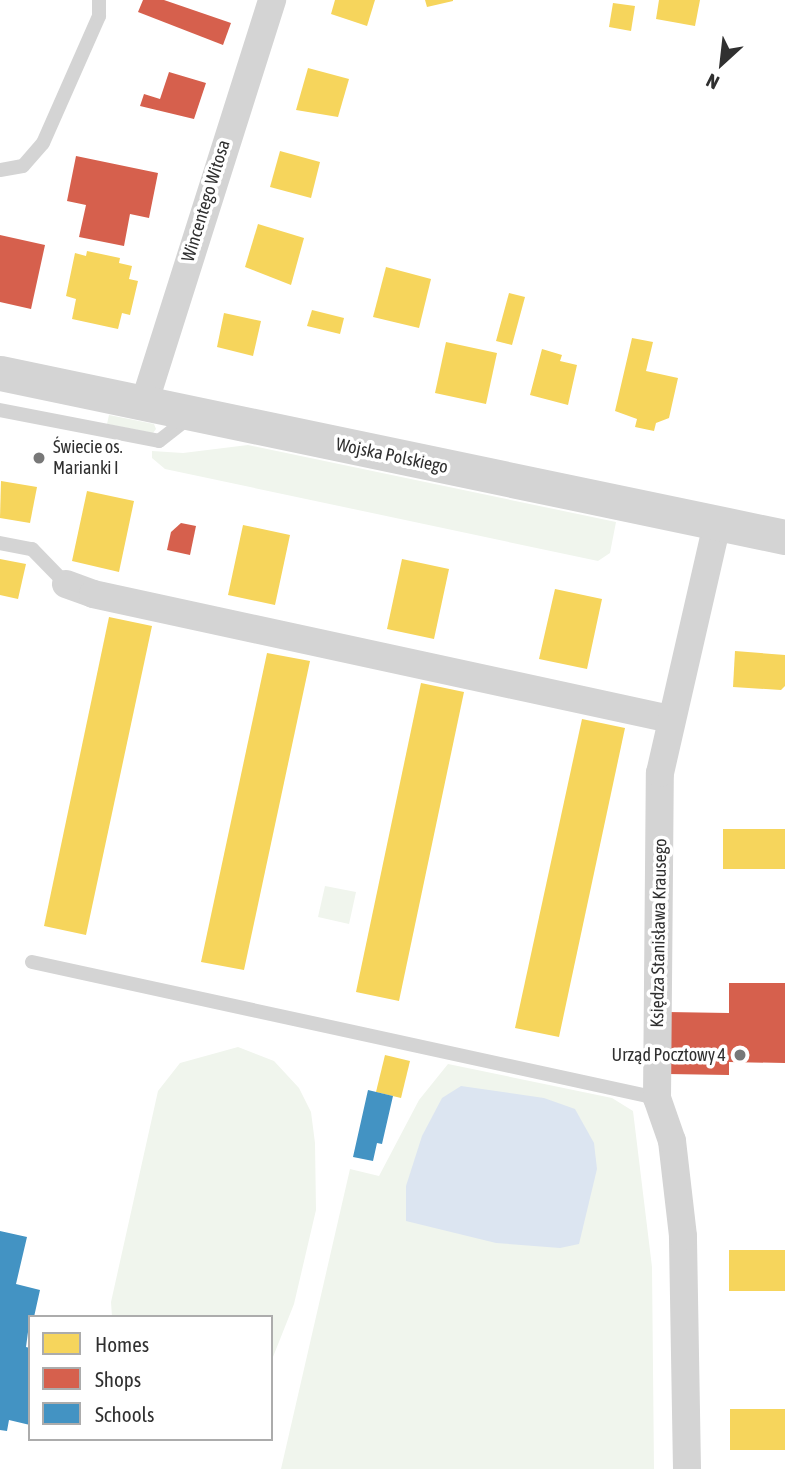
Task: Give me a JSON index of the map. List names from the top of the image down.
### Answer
{
  "streets": {
    "street": ["Wincentego Witosa", "Wojska Polskiego", "Księdza Stanisława Krausego"]
  },
  "crossings": [
    ["Wincentego Witosa", "Wojska Polskiego"],
    ["Wojska Polskiego", "Księdza Stanisława Krausego"]
  ],
  "places": ["Świecie os. Marianki I", "Urząd Pocztowy 4"],
  "legend": ["Homes", "Shops", "Schools"],
  "north": "bottom left"
}
